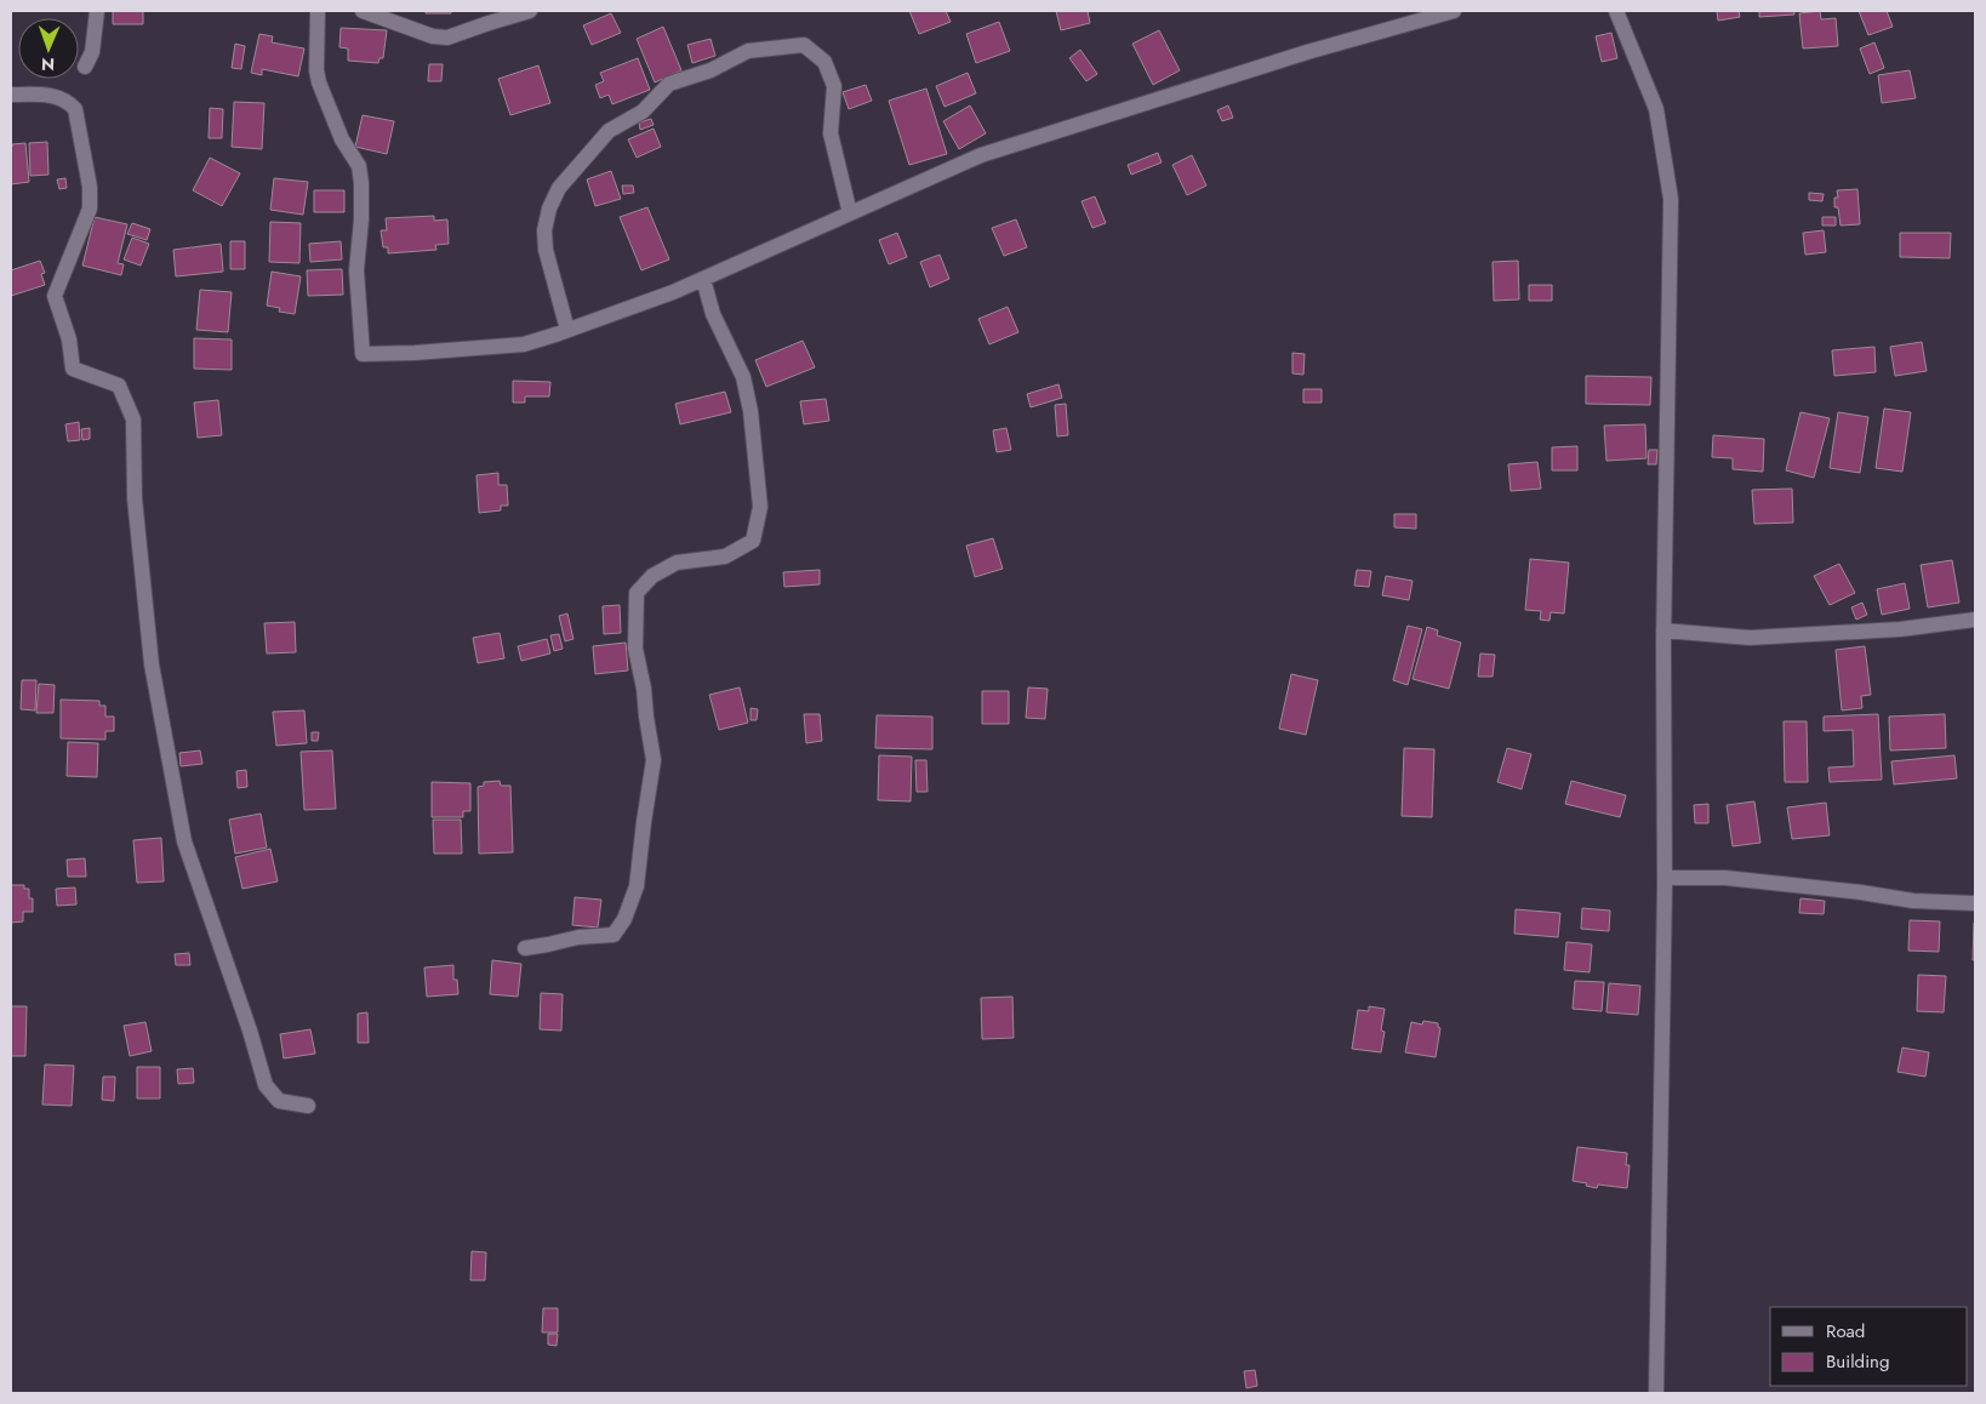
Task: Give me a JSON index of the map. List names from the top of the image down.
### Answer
{
  "legend": ["Road", "Building"],
  "north": "bottom"
}
